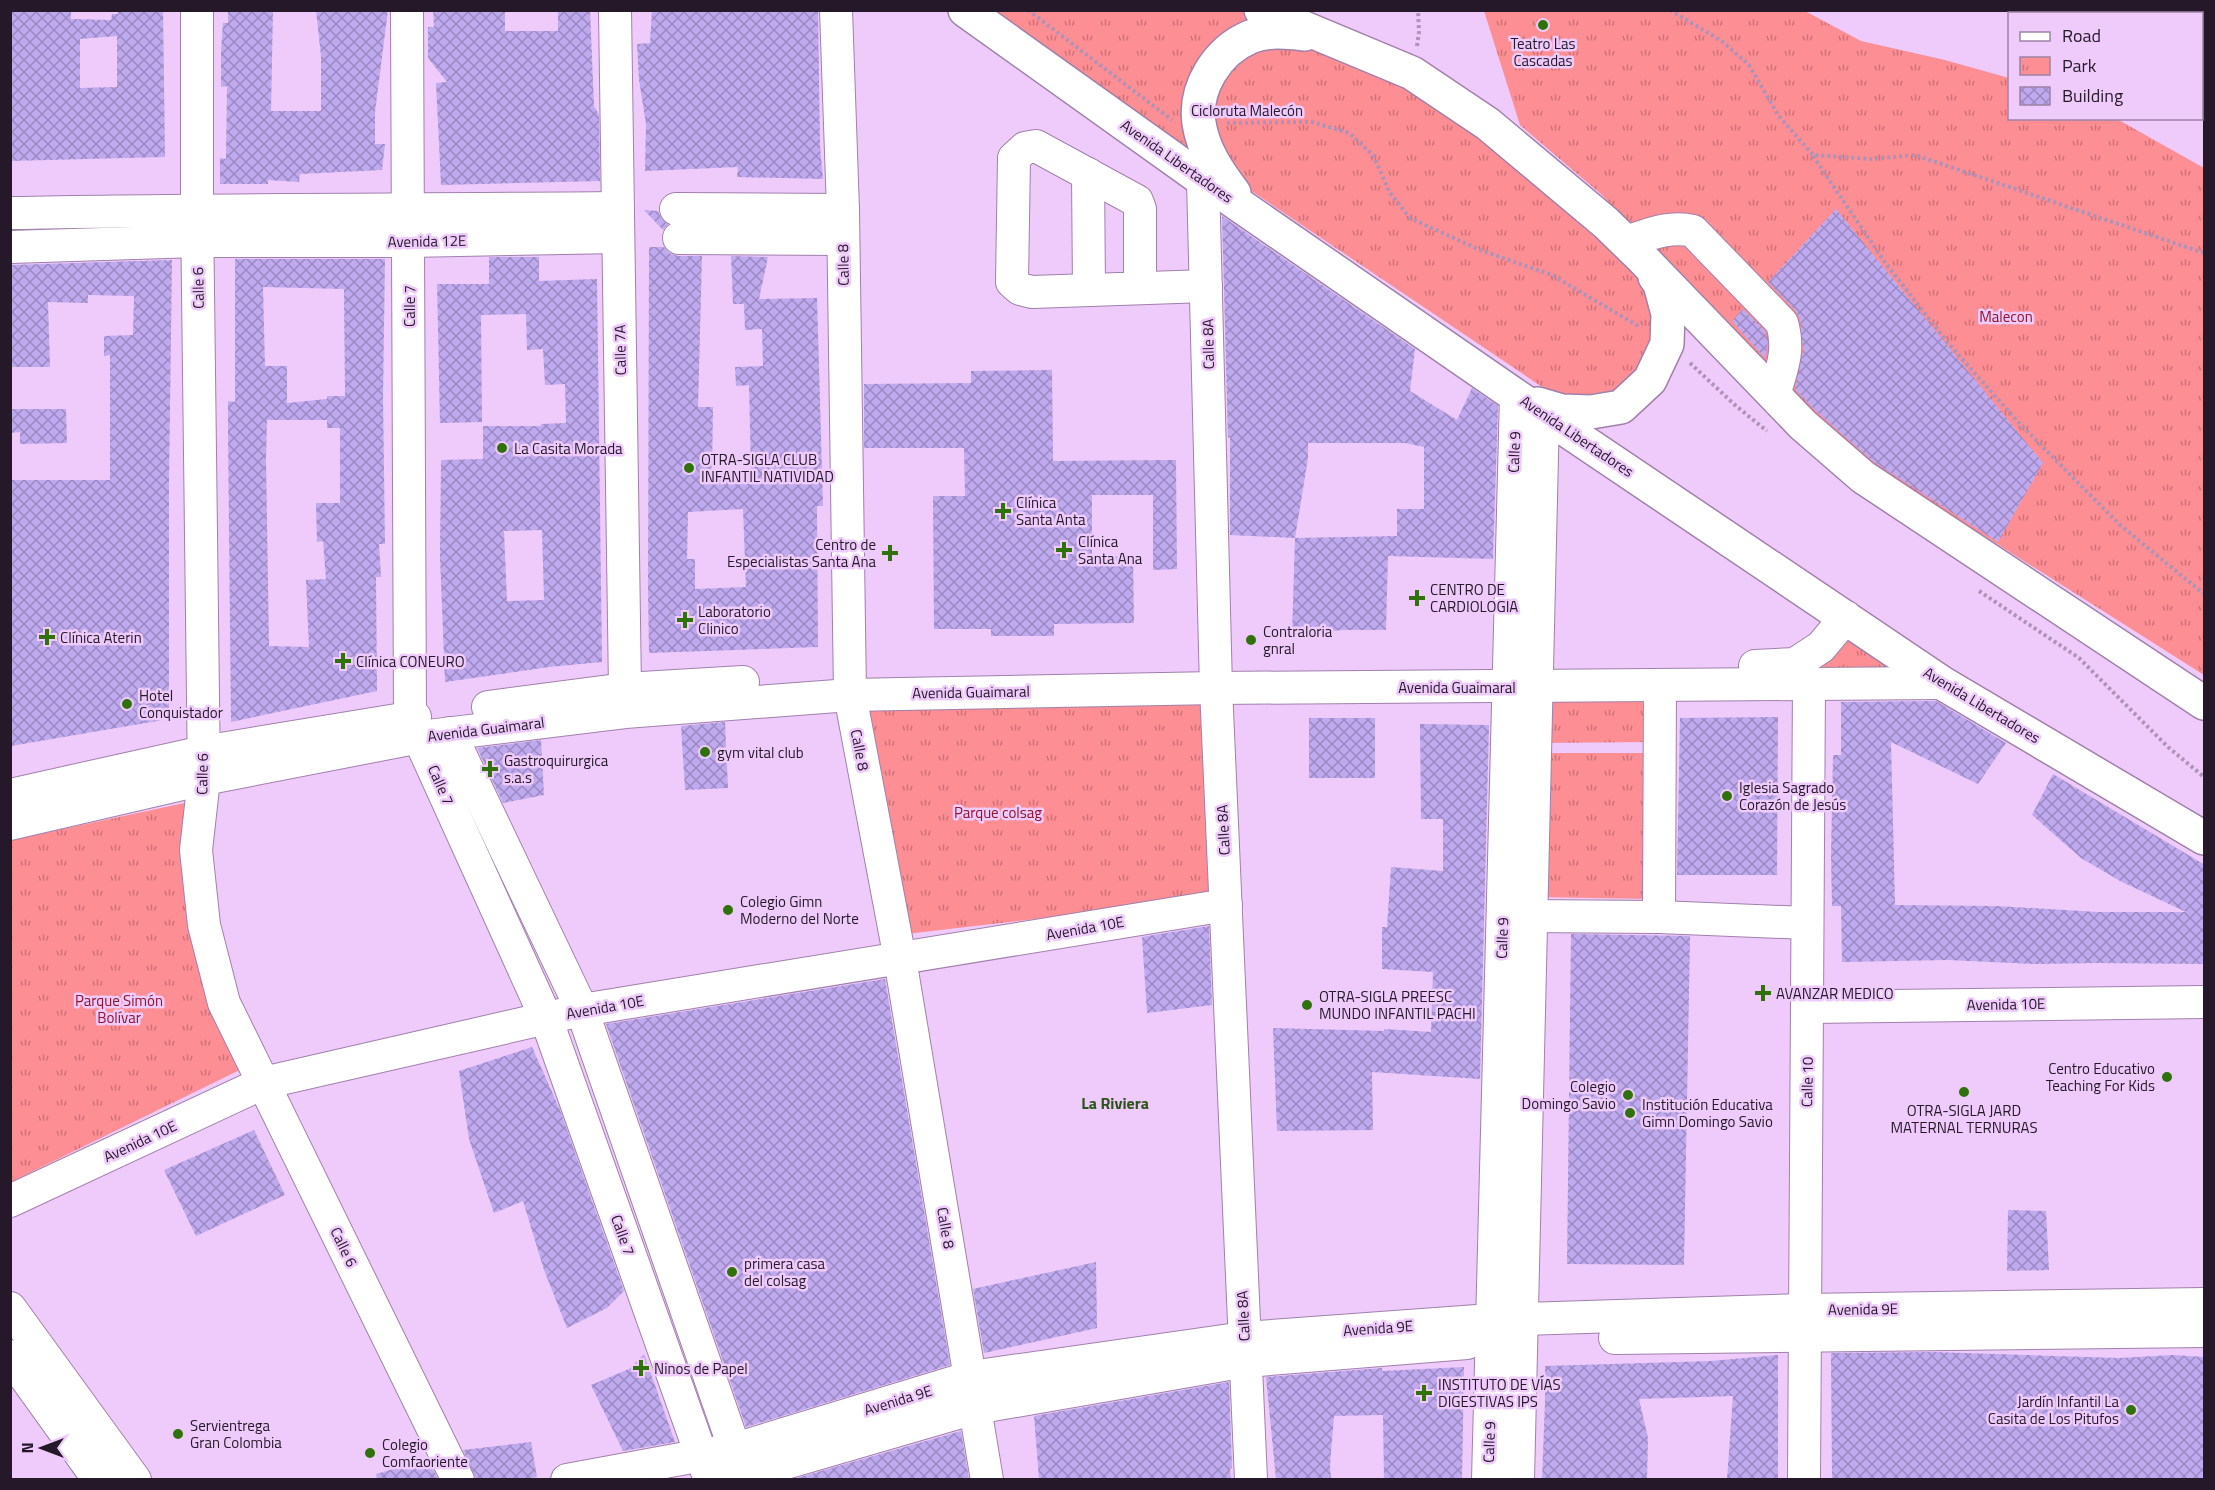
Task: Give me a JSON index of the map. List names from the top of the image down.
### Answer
{
  "streets": {
    "main road": ["Avenida Libertadores"],
    "street": [
      "Avenida 12E",
      "Calle 8",
      "Calle 6",
      "Calle 7",
      "Calle 8A",
      "Calle 7A",
      "Calle 9",
      "Avenida Guaimaral",
      "Avenida 10E",
      "Calle 10",
      "Avenida 9E"
    ],
    "path": ["Cicloruta Malecón"]
  },
  "crossings": [
    ["Avenida Libertadores", "Calle 8A"],
    ["Avenida Libertadores", "Calle 9"],
    ["Avenida Libertadores", "Avenida Guaimaral"],
    ["Avenida 12E", "Calle 6"],
    ["Avenida 12E", "Calle 7"],
    ["Avenida 12E", "Calle 7A"],
    ["Calle 8", "Avenida Guaimaral"],
    ["Calle 8", "Avenida 10E"],
    ["Calle 8", "Avenida 9E"],
    ["Calle 6", "Avenida Guaimaral"],
    ["Calle 6", "Avenida 10E"],
    ["Calle 7", "Avenida Guaimaral"],
    ["Calle 7", "Avenida 10E"],
    ["Calle 7", "Avenida 9E"],
    ["Calle 8A", "Avenida Guaimaral"],
    ["Calle 8A", "Avenida 10E"],
    ["Calle 8A", "Avenida 9E"],
    ["Calle 7A", "Avenida Guaimaral"],
    ["Calle 9", "Avenida Guaimaral"],
    ["Calle 9", "Avenida 9E"],
    ["Avenida Guaimaral", "Calle 10"],
    ["Avenida 10E", "Calle 10"],
    ["Calle 10", "Avenida 9E"]
  ],
  "districts": ["La Riviera"],
  "parks": ["Malecon", "Parque colsag", "Parque Simón Bolívar"],
  "places": {
    "other": [
      "Teatro Las Cascadas",
      "La Casita Morada",
      "OTRA-SIGLA CLUB INFANTIL NATIVIDAD",
      "Contraloria gnral",
      "Hotel Conquistador",
      "gym vital club",
      "Iglesia Sagrado Corazón de Jesús",
      "Colegio Gimn Moderno del Norte",
      "OTRA-SIGLA PREESC MUNDO INFANTIL PACHI",
      "Centro Educativo Teaching For Kids",
      "OTRA-SIGLA JARD MATERNAL TERNURAS",
      "Colegio Domingo Savio",
      "Institución Educativa Gimn Domingo Savio",
      "primera casa del colsag",
      "Jardín Infantil La Casita de Los Pitufos",
      "Servientrega Gran Colombia",
      "Colegio Comfaoriente"
    ],
    "health": [
      "Clínica Santa Anta",
      "Clínica Santa Ana",
      "Centro de Especialistas Santa Ana",
      "CENTRO DE CARDIOLOGIA",
      "Laboratorio Clinico",
      "Clínica Aterin",
      "Clínica CONEURO",
      "Gastroquirurgica s.a.s",
      "AVANZAR MEDICO",
      "Ninos de Papel",
      "INSTITUTO DE VÍAS DIGESTIVAS IPS"
    ]
  },
  "legend": ["Road", "Park", "Building"],
  "north": "left"
}
